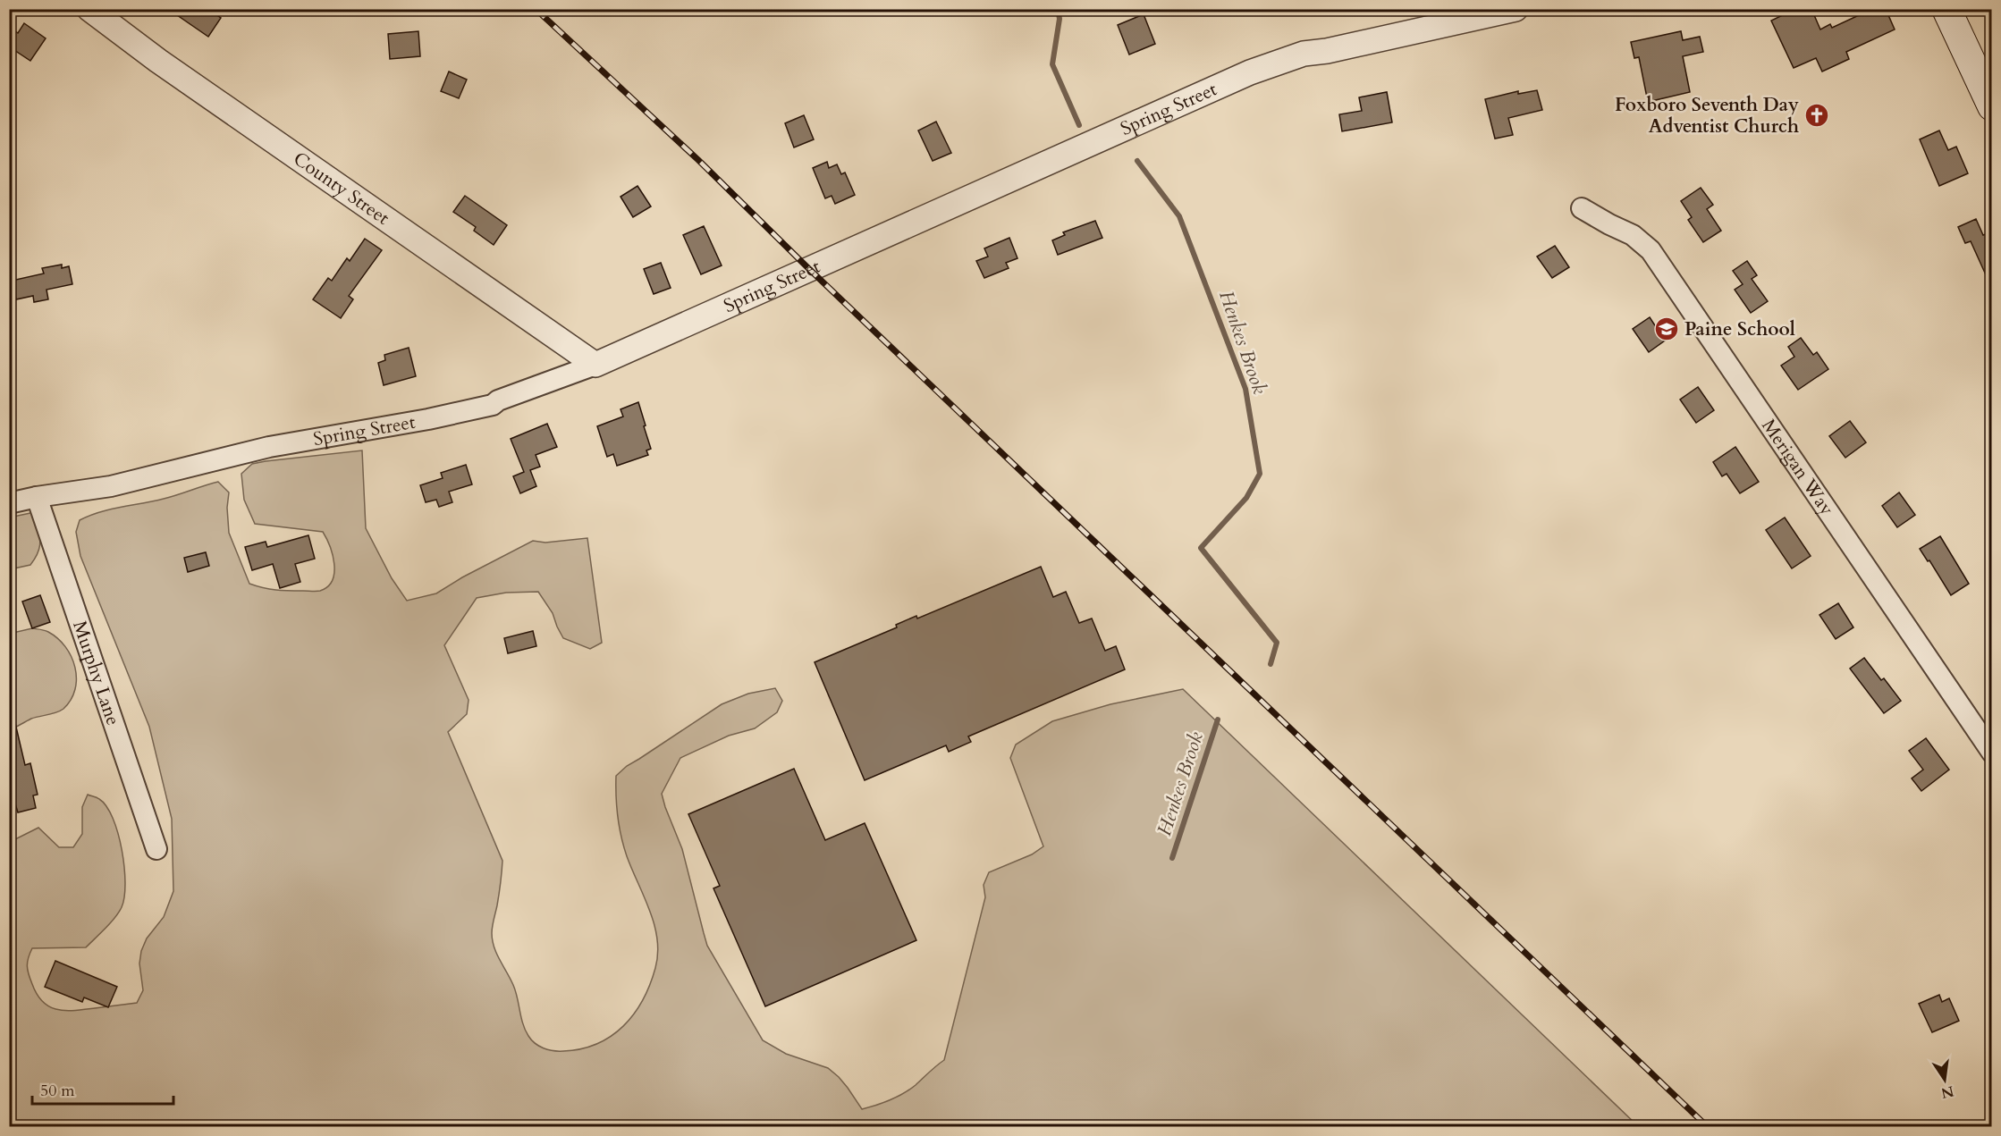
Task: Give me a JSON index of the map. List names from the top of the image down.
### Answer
{
  "streets": {
    "street": [
      "Spring Street",
      "County Street",
      "Merigan Way",
      "Murphy Lane"
    ]
  },
  "crossings": [
    ["Spring Street", "County Street"],
    ["Spring Street", "Murphy Lane"]
  ],
  "water": ["Henkes Brook"],
  "places": {
    "church": ["Foxboro Seventh Day Adventist Church"],
    "school or university": ["Paine School"]
  },
  "scale_bar": "50 m",
  "north": "bottom"
}
